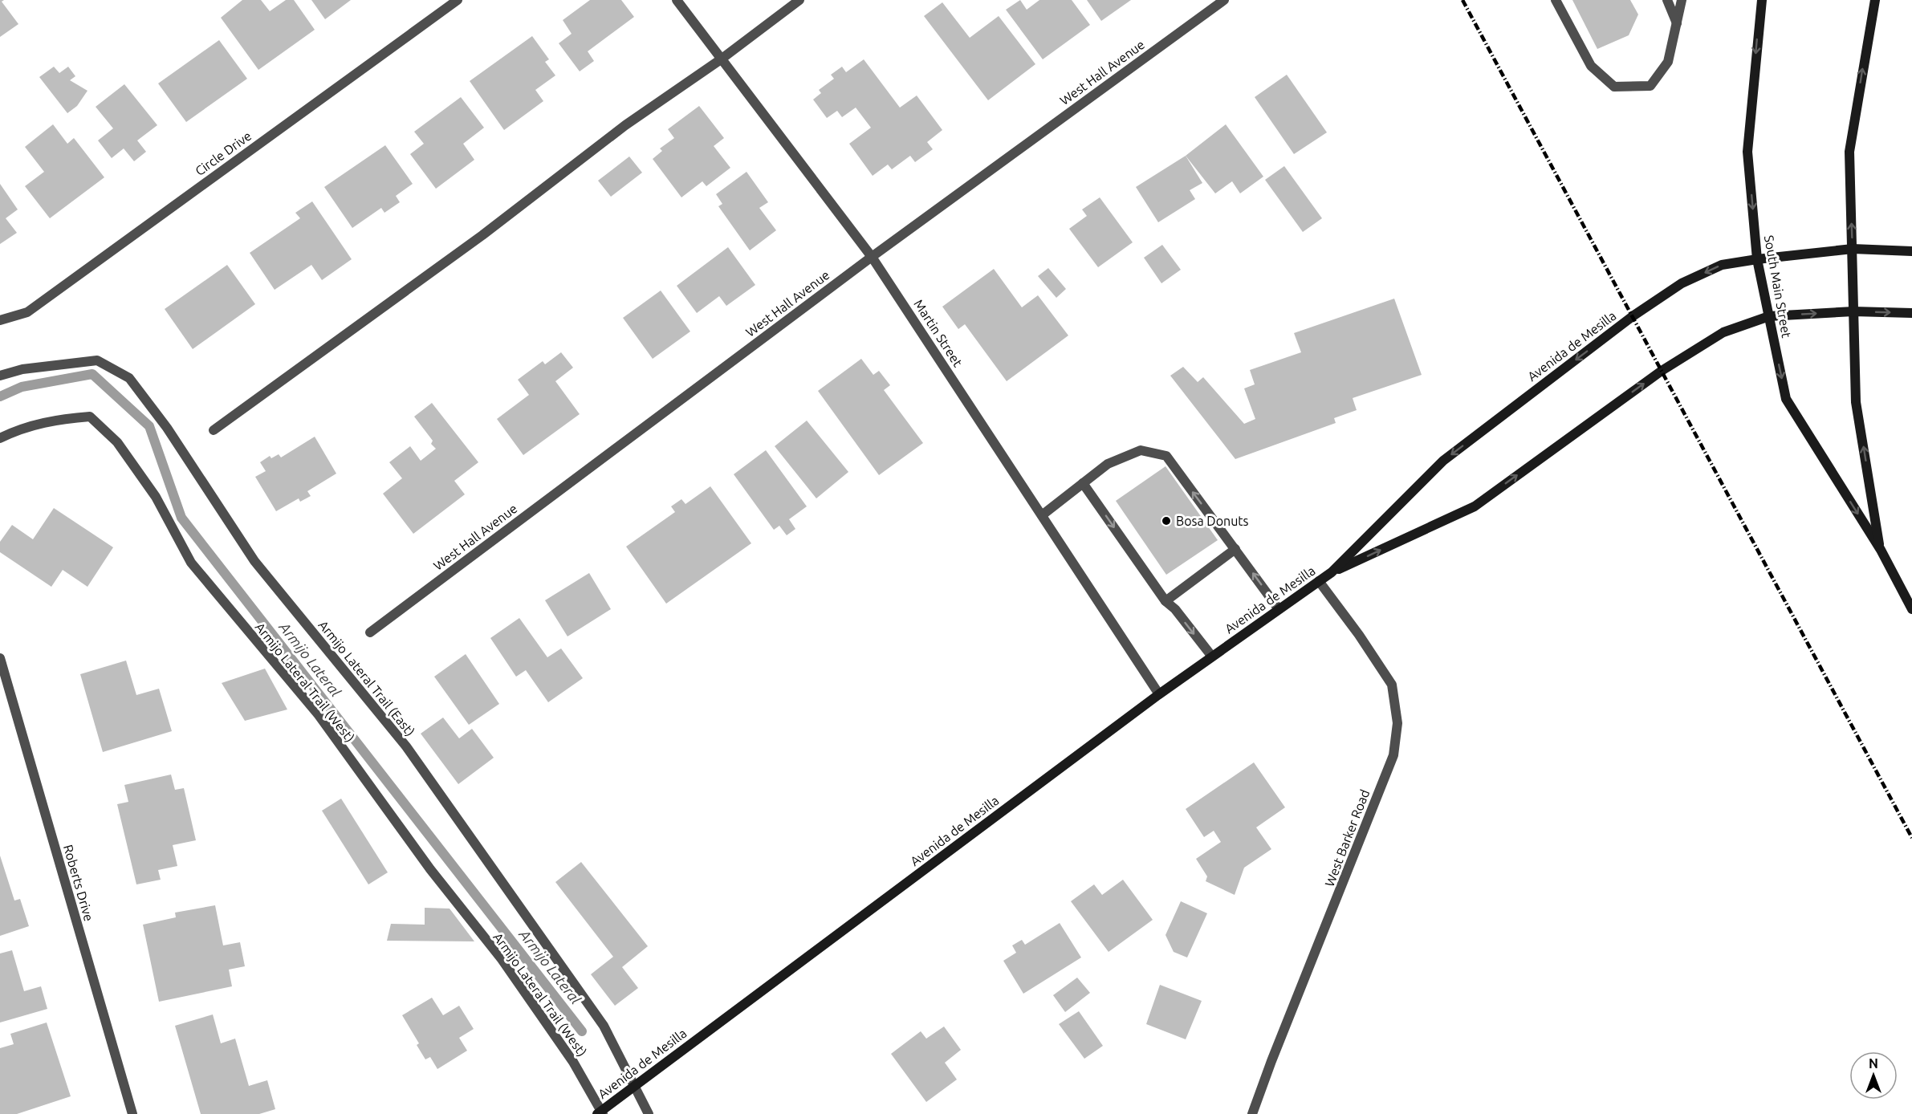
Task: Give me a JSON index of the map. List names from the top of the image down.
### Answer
{
  "streets": {
    "main road": ["South Main Street", "Avenida de Mesilla"],
    "street": [
      "West Hall Avenue",
      "Circle Drive",
      "Martin Street",
      "Armijo Lateral Trail (East)",
      "Armijo Lateral Trail (West)",
      "West Barker Road",
      "Roberts Drive"
    ]
  },
  "crossings": [
    ["West Hall Avenue", "Martin Street"],
    ["South Main Street", "Avenida de Mesilla"],
    ["Martin Street", "Avenida de Mesilla"],
    ["Avenida de Mesilla", "Armijo Lateral Trail (East)"],
    ["Avenida de Mesilla", "Armijo Lateral Trail (West)"],
    ["Avenida de Mesilla", "West Barker Road"]
  ],
  "water": ["Armijo Lateral"],
  "places": ["Bosa Donuts"],
  "north": "top"
}
